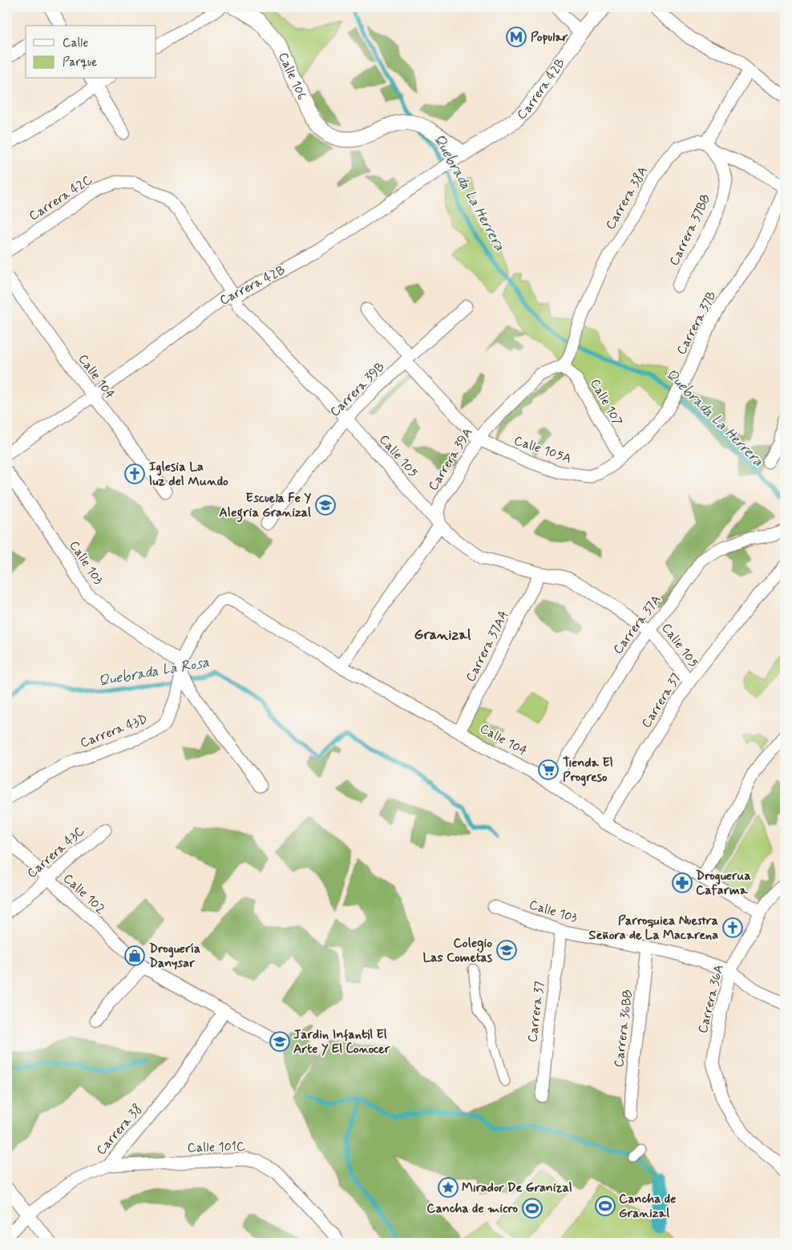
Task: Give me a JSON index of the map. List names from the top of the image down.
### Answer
{
  "streets": {
    "street": [
      "Calle 106",
      "Carrera 42B",
      "Carrera 42C",
      "Carrera 38A",
      "Carrera 37BB",
      "Carrera 37B",
      "Calle 104",
      "Carrera 39B",
      "Calle 107",
      "Calle 105A",
      "Calle 105",
      "Carrera 39A",
      "Calle 103",
      "Carrera 37A",
      "Carrera 37AA",
      "Carrera 37",
      "Carrera 43D",
      "Carrera 43C",
      "Calle 102",
      "Carrera 36A",
      "Carrera 36BB",
      "Carrera 38",
      "Calle 101C"
    ]
  },
  "crossings": [
    ["Calle 106", "Carrera 42B"],
    ["Carrera 42B", "Calle 104"],
    ["Carrera 42B", "Calle 105"],
    ["Carrera 42C", "Calle 105"],
    ["Carrera 38A", "Carrera 37BB"],
    ["Carrera 38A", "Calle 107"],
    ["Carrera 38A", "Carrera 39A"],
    ["Carrera 37B", "Calle 107"],
    ["Carrera 37B", "Calle 105A"],
    ["Calle 104", "Calle 103"],
    ["Calle 104", "Carrera 37A"],
    ["Calle 104", "Carrera 37AA"],
    ["Calle 104", "Carrera 37"],
    ["Calle 104", "Carrera 43D"],
    ["Calle 104", "Carrera 36A"],
    ["Carrera 39B", "Calle 105"],
    ["Calle 107", "Carrera 39A"],
    ["Calle 105A", "Carrera 39A"],
    ["Calle 105", "Carrera 39A"],
    ["Calle 105", "Carrera 37A"],
    ["Calle 105", "Carrera 37AA"],
    ["Calle 105", "Carrera 37"],
    ["Calle 103", "Carrera 37"],
    ["Calle 103", "Carrera 43D"],
    ["Calle 103", "Carrera 36A"],
    ["Calle 103", "Carrera 36BB"],
    ["Carrera 43C", "Calle 102"],
    ["Calle 102", "Carrera 38"],
    ["Carrera 38", "Calle 101C"]
  ],
  "districts": ["Granizal"],
  "water": ["Quebrada La Herrera", "Quebrada La Rosa"],
  "places": {
    "metro station": ["Popular"],
    "church": ["Iglesia La luz del Mundo", "Parroquiea Nuestra Señora de La Macarena"],
    "school or university": ["Escuela Fe Y Alegria Granizal", "Colegio Las Cometas", "Jardin Infantil El Arte Y El Conocer"],
    "supermarket": ["Tienda El Progreso"],
    "pharmacy": ["Droguerua Cafarma"],
    "shop": ["Droguería Danysar"],
    "place": ["Mirador De Granizal"],
    "sports": ["Cancha de Granizal", "Cancha de micro"]
  },
  "legend": ["Calle", "Parque"]
}
